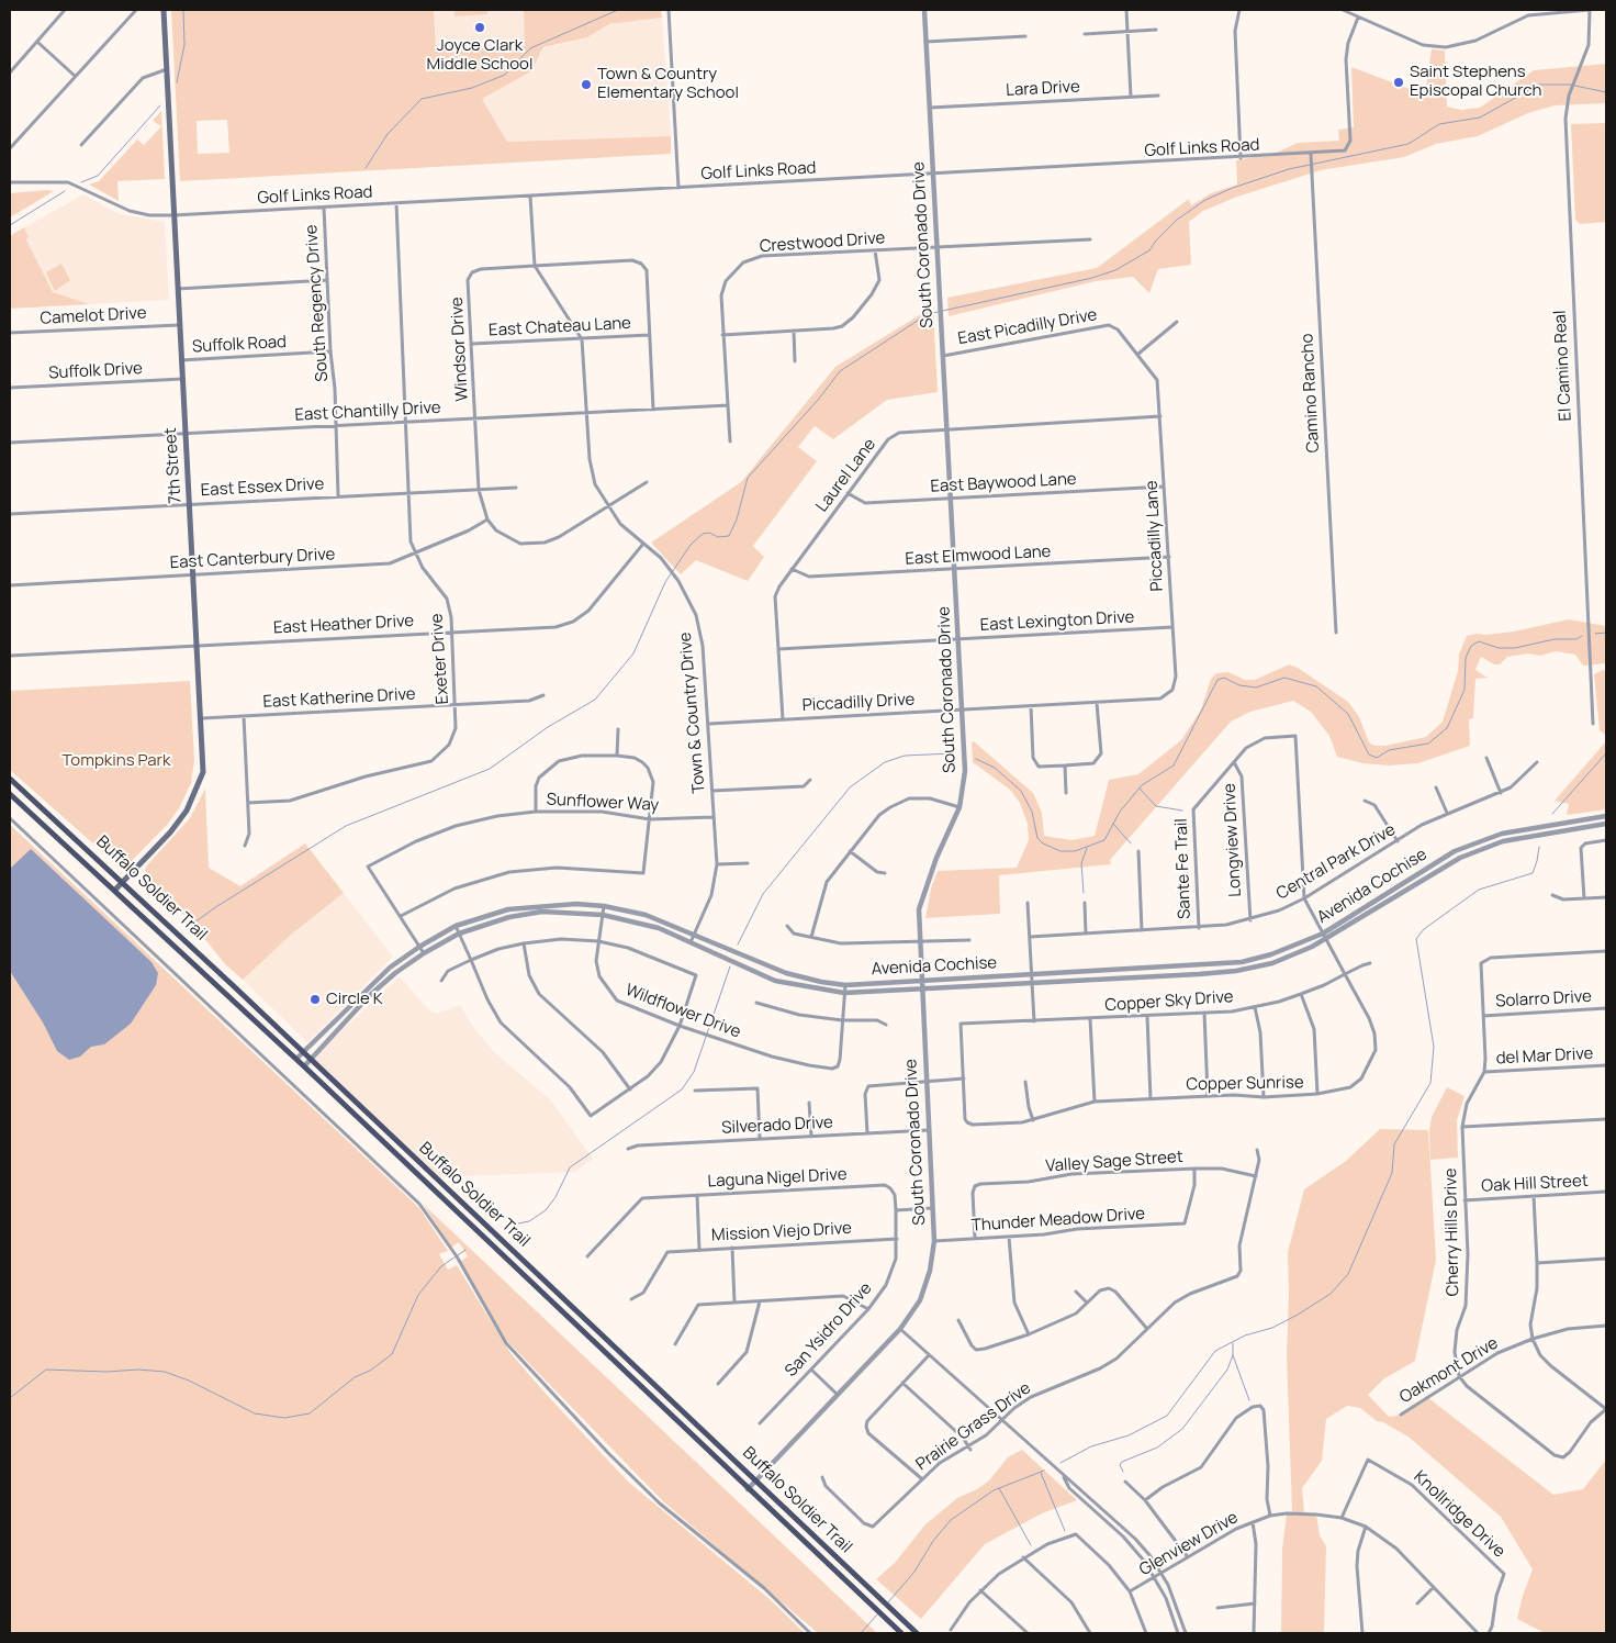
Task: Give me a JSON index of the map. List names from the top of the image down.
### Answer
{
  "streets": {
    "main road": ["7th Street", "Buffalo Soldier Trail"],
    "street": [
      "Lara Drive",
      "Golf Links Road",
      "Crestwood Drive",
      "South Coronado Drive",
      "South Regency Drive",
      "Camelot Drive",
      "East Chateau Lane",
      "East Picadilly Drive",
      "Suffolk Road",
      "Windsor Drive",
      "El Camino Real",
      "Suffolk Drive",
      "Camino Rancho",
      "East Chantilly Drive",
      "Laurel Lane",
      "East Baywood Lane",
      "East Essex Drive",
      "Piccadilly Lane",
      "East Elmwood Lane",
      "East Canterbury Drive",
      "East Lexington Drive",
      "East Heather Drive",
      "Exeter Drive",
      "East Katherine Drive",
      "Piccadilly Drive",
      "Town & Country Drive",
      "Sunflower Way",
      "Longview Drive",
      "Central Park Drive",
      "Sante Fe Trail",
      "Avenida Cochise",
      "Solarro Drive",
      "Copper Sky Drive",
      "Wildflower Drive",
      "del Mar Drive",
      "Copper Sunrise",
      "Silverado Drive",
      "Valley Sage Street",
      "Laguna Nigel Drive",
      "Oak Hill Street",
      "Thunder Meadow Drive",
      "Mission Viejo Drive",
      "Cherry Hills Drive",
      "San Ysidro Drive",
      "Oakmont Drive",
      "Prairie Grass Drive",
      "Knollridge Drive",
      "Glenview Drive"
    ]
  },
  "crossings": [
    ["Lara Drive", "South Coronado Drive"],
    ["Golf Links Road", "South Coronado Drive"],
    ["Golf Links Road", "South Regency Drive"],
    ["Golf Links Road", "Camino Rancho"],
    ["Golf Links Road", "7th Street"],
    ["Golf Links Road", "Exeter Drive"],
    ["Golf Links Road", "Town & Country Drive"],
    ["Crestwood Drive", "South Coronado Drive"],
    ["Crestwood Drive", "East Chantilly Drive"],
    ["South Coronado Drive", "East Picadilly Drive"],
    ["South Coronado Drive", "Laurel Lane"],
    ["South Coronado Drive", "East Baywood Lane"],
    ["South Coronado Drive", "East Elmwood Lane"],
    ["South Coronado Drive", "East Lexington Drive"],
    ["South Coronado Drive", "Piccadilly Drive"],
    ["South Coronado Drive", "Avenida Cochise"],
    ["South Coronado Drive", "Buffalo Soldier Trail"],
    ["South Coronado Drive", "Silverado Drive"],
    ["South Coronado Drive", "Thunder Meadow Drive"],
    ["South Regency Drive", "Suffolk Road"],
    ["South Regency Drive", "East Chantilly Drive"],
    ["South Regency Drive", "East Essex Drive"],
    ["Camelot Drive", "7th Street"],
    ["East Chateau Lane", "Windsor Drive"],
    ["East Chateau Lane", "Town & Country Drive"],
    ["East Picadilly Drive", "Piccadilly Lane"],
    ["Suffolk Road", "7th Street"],
    ["Windsor Drive", "East Chantilly Drive"],
    ["Windsor Drive", "East Essex Drive"],
    ["Windsor Drive", "East Canterbury Drive"],
    ["Windsor Drive", "Town & Country Drive"],
    ["Suffolk Drive", "7th Street"],
    ["East Chantilly Drive", "7th Street"],
    ["East Chantilly Drive", "Exeter Drive"],
    ["East Chantilly Drive", "Town & Country Drive"],
    ["7th Street", "East Essex Drive"],
    ["7th Street", "East Canterbury Drive"],
    ["7th Street", "East Heather Drive"],
    ["7th Street", "East Katherine Drive"],
    ["7th Street", "Buffalo Soldier Trail"],
    ["Laurel Lane", "East Baywood Lane"],
    ["Laurel Lane", "Piccadilly Lane"],
    ["Laurel Lane", "East Elmwood Lane"],
    ["Laurel Lane", "East Lexington Drive"],
    ["Laurel Lane", "Piccadilly Drive"],
    ["East Baywood Lane", "Piccadilly Lane"],
    ["East Essex Drive", "Exeter Drive"],
    ["Piccadilly Lane", "East Elmwood Lane"],
    ["Piccadilly Lane", "East Lexington Drive"],
    ["Piccadilly Lane", "Piccadilly Drive"],
    ["East Canterbury Drive", "Exeter Drive"],
    ["East Heather Drive", "Exeter Drive"],
    ["East Heather Drive", "Town & Country Drive"],
    ["Exeter Drive", "East Katherine Drive"],
    ["Piccadilly Drive", "Town & Country Drive"],
    ["Town & Country Drive", "Sunflower Way"],
    ["Town & Country Drive", "Avenida Cochise"],
    ["Longview Drive", "Central Park Drive"],
    ["Longview Drive", "Sante Fe Trail"],
    ["Central Park Drive", "Sante Fe Trail"],
    ["Central Park Drive", "Copper Sunrise"],
    ["Avenida Cochise", "Buffalo Soldier Trail"],
    ["Avenida Cochise", "Wildflower Drive"],
    ["Avenida Cochise", "Copper Sunrise"],
    ["Copper Sky Drive", "Copper Sunrise"],
    ["del Mar Drive", "Cherry Hills Drive"],
    ["Valley Sage Street", "Thunder Meadow Drive"],
    ["Valley Sage Street", "Prairie Grass Drive"],
    ["Laguna Nigel Drive", "San Ysidro Drive"],
    ["Oak Hill Street", "Cherry Hills Drive"],
    ["Mission Viejo Drive", "San Ysidro Drive"],
    ["Cherry Hills Drive", "Oakmont Drive"],
    ["Knollridge Drive", "Glenview Drive"]
  ],
  "parks": ["Tompkins Park"],
  "places": [
    "Joyce Clark Middle School",
    "Saint Stephens Episcopal Church",
    "Town & Country Elementary School",
    "Circle K"
  ]
}
